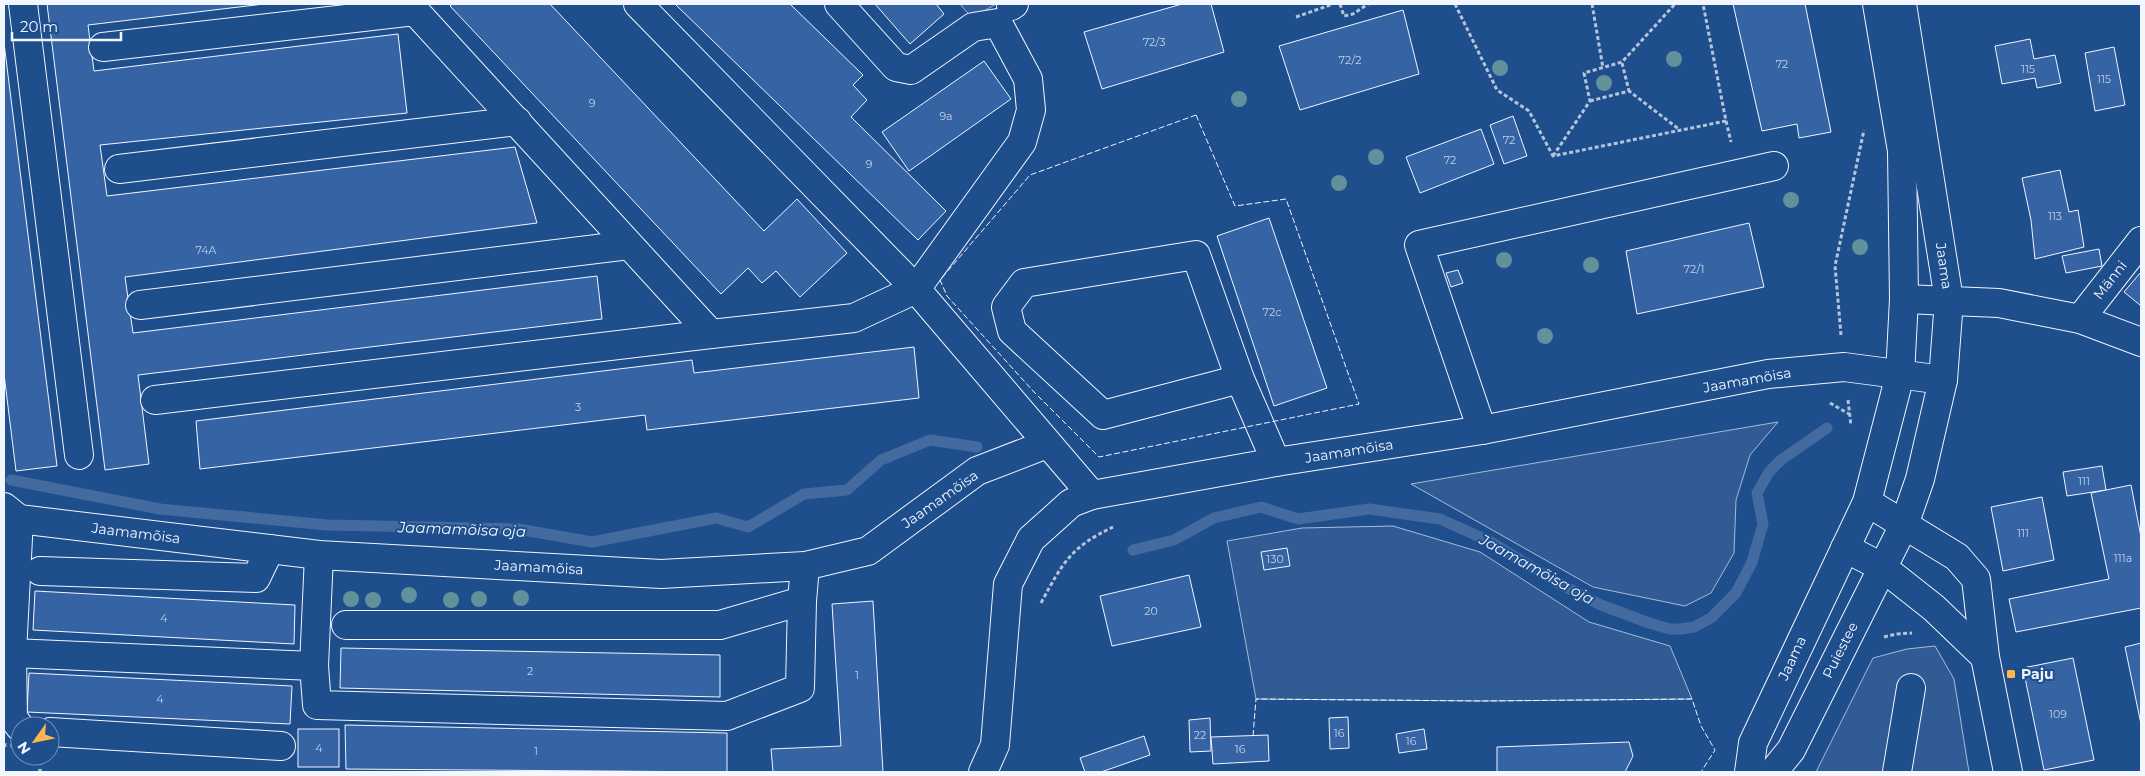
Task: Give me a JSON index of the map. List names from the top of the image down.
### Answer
{
  "streets": {
    "street": [
      "Jaama",
      "Männi",
      "Jaamamõisa",
      "Puiestee"
    ]
  },
  "crossings": [
    ["Jaama", "Jaamamõisa"],
    ["Jaama", "Puiestee"]
  ],
  "water": ["Jaamamõisa oja"],
  "places": {
    "transit": ["Paju"]
  },
  "house_numbers": [
    "72/3",
    "72/2",
    "72",
    "115",
    "115",
    "9",
    "9a",
    "72",
    "72",
    "9",
    "113",
    "74A",
    "72/1",
    "72c",
    "3",
    "111",
    "111",
    "111a",
    "130",
    "20",
    "4",
    "2",
    "1",
    "4",
    "109",
    "16",
    "22",
    "16",
    "4",
    "16",
    "1"
  ],
  "scale_bar": "20 m",
  "north": "bottom left"
}
